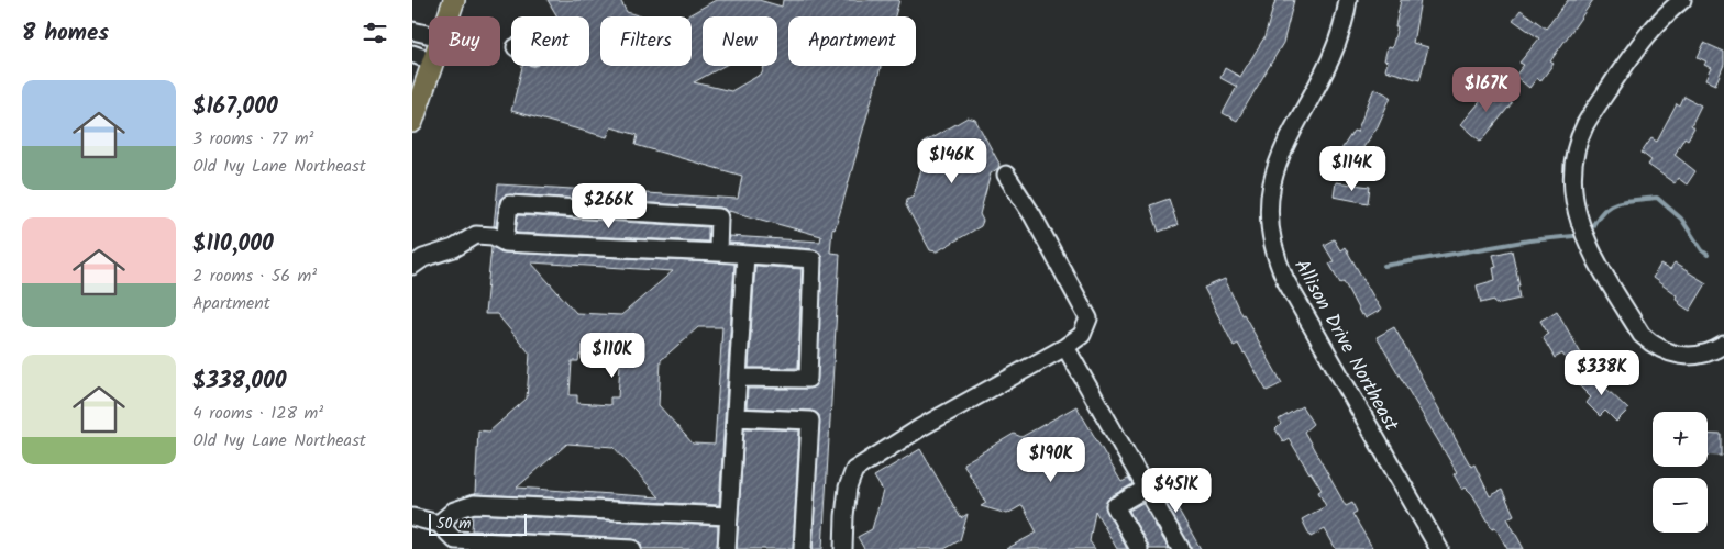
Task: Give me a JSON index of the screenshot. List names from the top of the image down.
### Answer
{
  "streets": {
    "street": ["Allison Drive Northeast"]
  },
  "scale_bar": "50 m",
  "page": {
    "heading": "8 homes",
    "chip": [
      "Buy",
      "Rent",
      "Filters",
      "New",
      "Apartment"
    ],
    "list": [
      {
        "name": "$167,000",
        "note": "3 rooms · 77 m² · Old Ivy Lane Northeast"
      },
      {
        "name": "$110,000",
        "note": "2 rooms · 56 m² · Apartment"
      },
      {
        "name": "$338,000",
        "note": "4 rooms · 128 m² · Old Ivy Lane Northeast"
      }
    ],
    "price": [
      "$167K",
      "$146K",
      "$114K",
      "$266K",
      "$110K",
      "$338K",
      "$190K",
      "$451K"
    ],
    "map_buttons": ["+", "−"],
    "scale": "50 m"
  }
}
